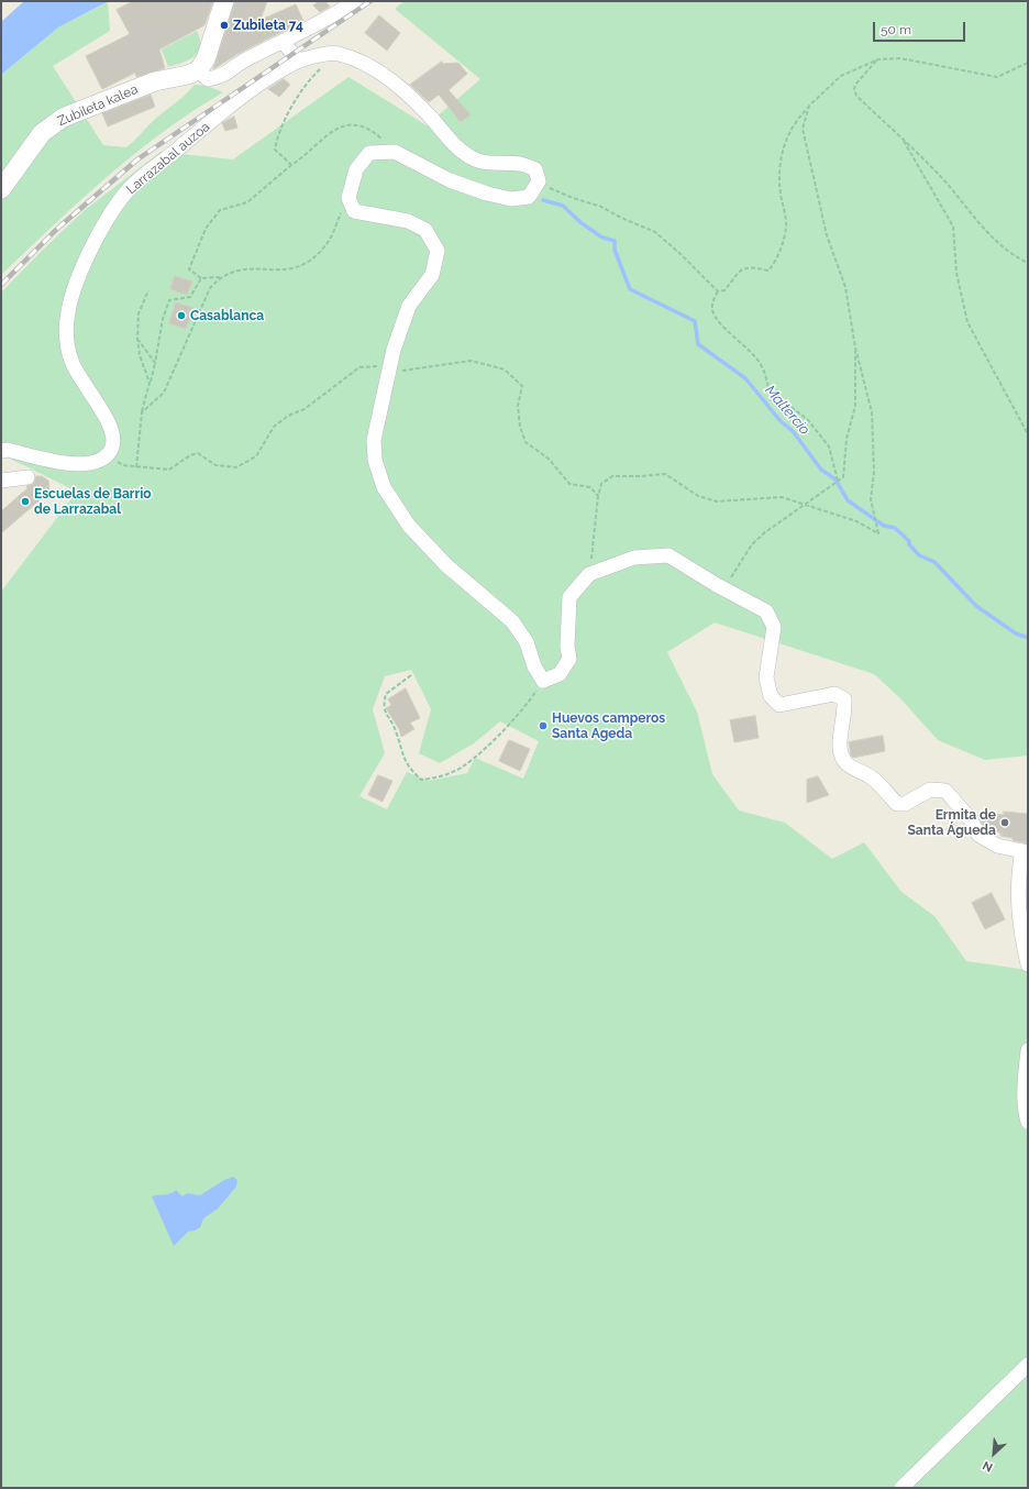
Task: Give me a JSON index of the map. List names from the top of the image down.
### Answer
{
  "streets": {
    "street": ["Zubileta kalea", "Larrazabal auzoa"]
  },
  "water": ["Maltercio"],
  "places": [
    "Zubileta 74",
    "Casablanca",
    "Escuelas de Barrio de Larrazabal",
    "Huevos camperos Santa Ageda",
    "Ermita de Santa Águeda"
  ],
  "scale_bar": "50 m",
  "north": "bottom left"
}
